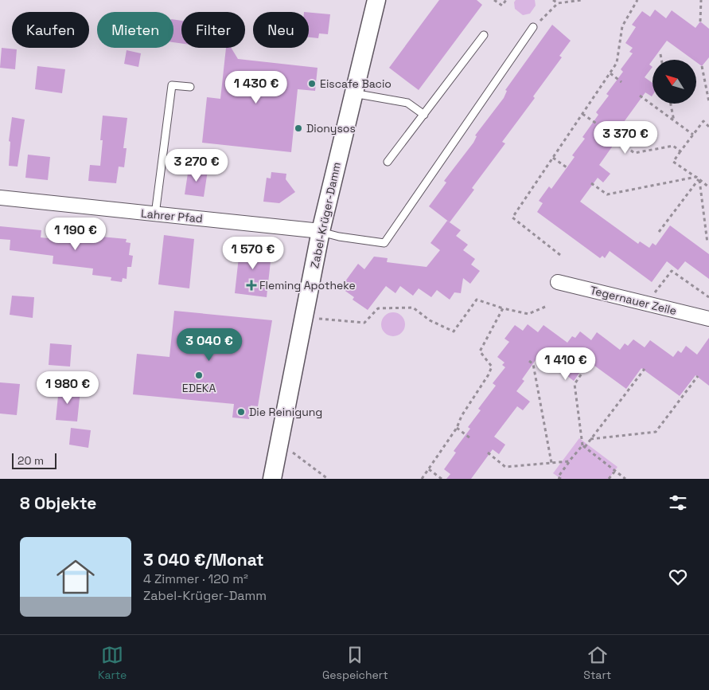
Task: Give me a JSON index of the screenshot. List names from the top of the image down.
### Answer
{
  "streets": {
    "street": ["Zabel-Krüger-Damm", "Lahrer Pfad", "Tegernauer Zeile"]
  },
  "crossings": [
    ["Zabel-Krüger-Damm", "Lahrer Pfad"]
  ],
  "places": {
    "other": [
      "Eiscafe Bacio",
      "Dionysos",
      "EDEKA",
      "Die Reinigung"
    ],
    "health": ["Fleming Apotheke"]
  },
  "scale_bar": "20 m",
  "north": "top left",
  "page": {
    "chip": [
      "Kaufen",
      "Mieten",
      "Filter",
      "Neu"
    ],
    "price": [
      "1 430 €",
      "3 370 €",
      "3 270 €",
      "1 190 €",
      "1 570 €",
      "3 040 €",
      "1 410 €",
      "1 980 €"
    ],
    "scale": "20 m",
    "heading": "8 Objekte",
    "list": [
      {
        "name": "3 040 €/Monat",
        "note": "4 Zimmer · 120 m² · Zabel-Krüger-Damm"
      }
    ],
    "tabs": ["Karte", "Gespeichert", "Start"]
  }
}
